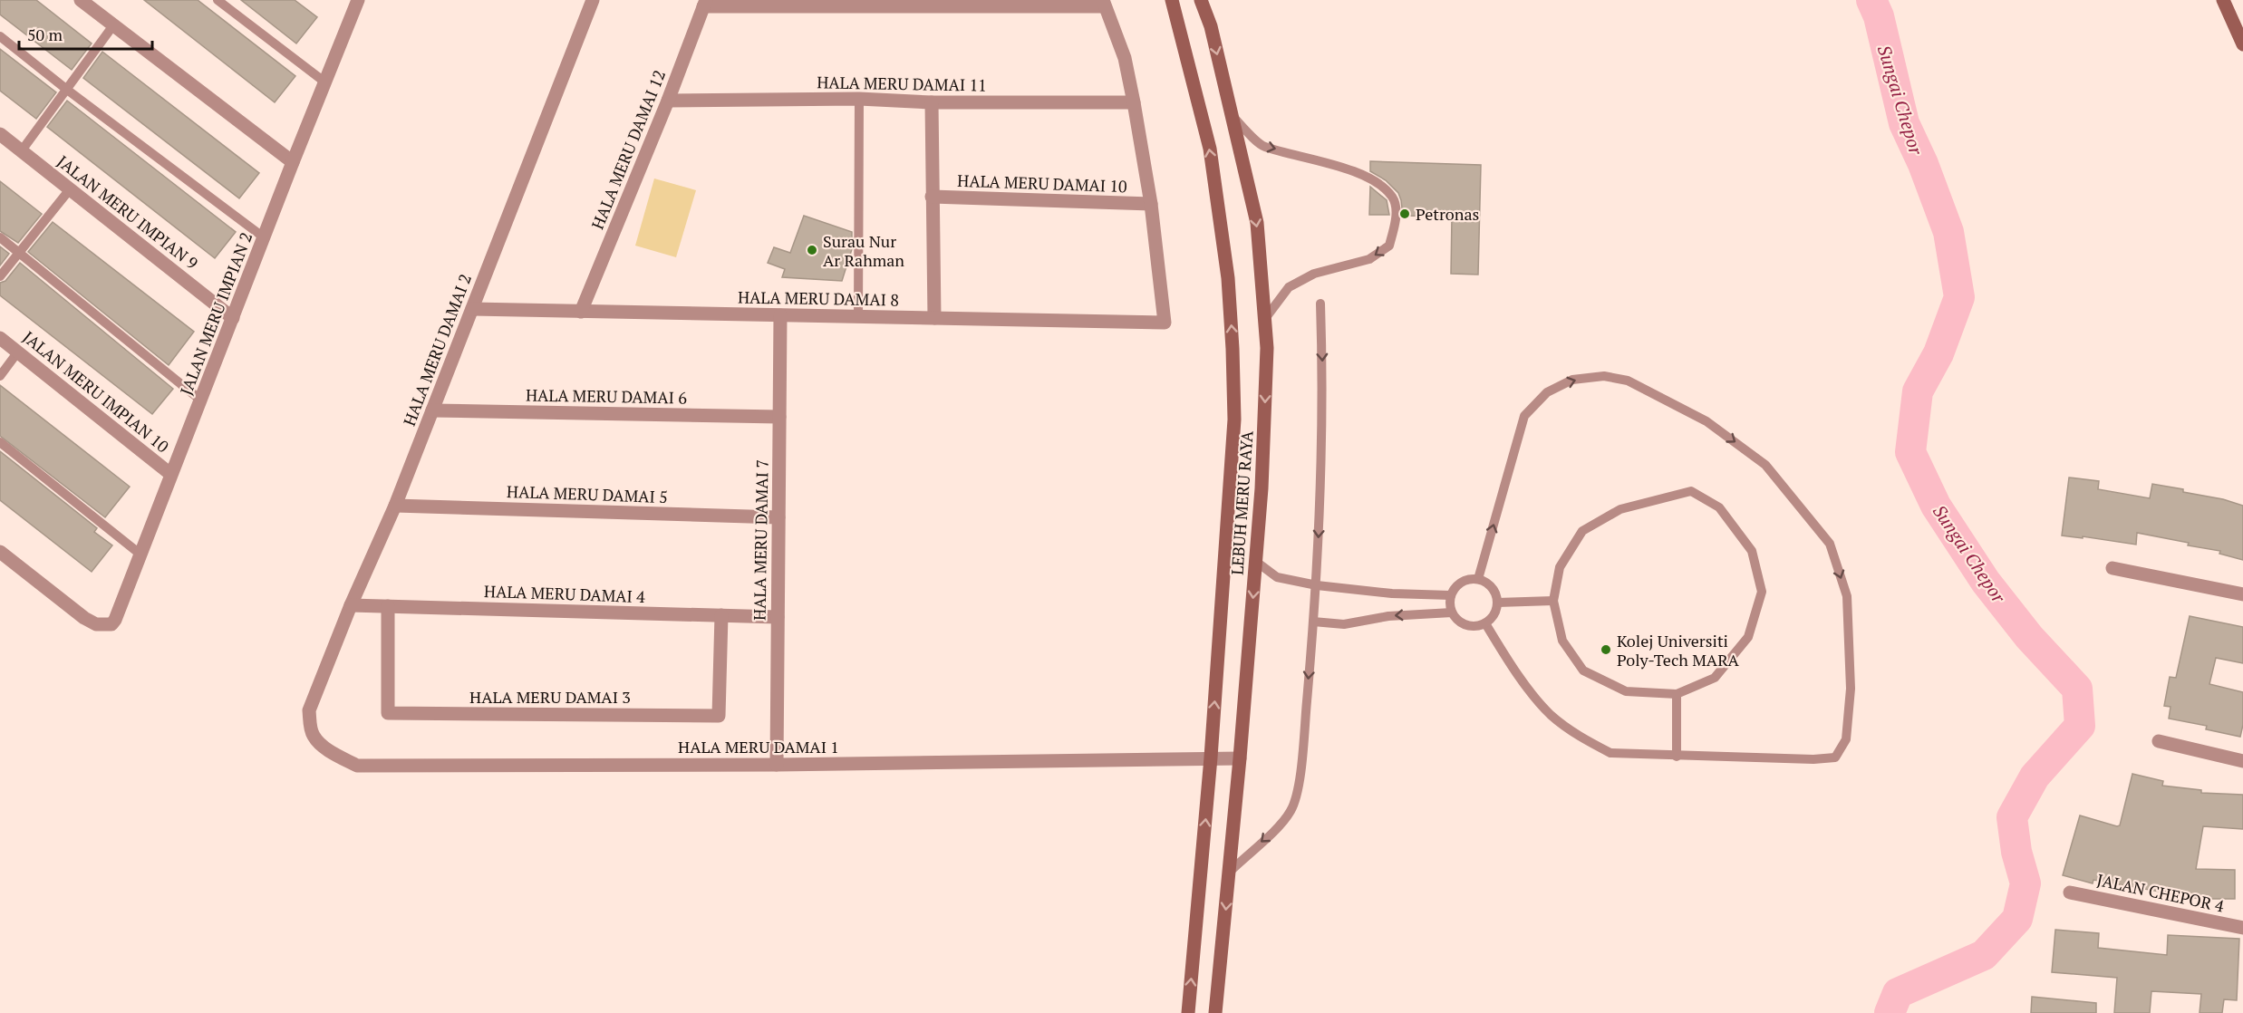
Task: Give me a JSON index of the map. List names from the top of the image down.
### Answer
{
  "streets": {
    "main road": ["LEBUH MERU RAYA"],
    "street": [
      "HALA MERU DAMAI 11",
      "HALA MERU DAMAI 12",
      "HALA MERU DAMAI 10",
      "JALAN MERU IMPIAN 9",
      "HALA MERU DAMAI 8",
      "JALAN MERU IMPIAN 2",
      "HALA MERU DAMAI 2",
      "JALAN MERU IMPIAN 10",
      "HALA MERU DAMAI 6",
      "HALA MERU DAMAI 5",
      "HALA MERU DAMAI 7",
      "HALA MERU DAMAI 4",
      "HALA MERU DAMAI 3",
      "HALA MERU DAMAI 1",
      "JALAN CHEPOR 4"
    ]
  },
  "crossings": [
    ["HALA MERU DAMAI 11", "HALA MERU DAMAI 12"],
    ["HALA MERU DAMAI 12", "HALA MERU DAMAI 8"],
    ["HALA MERU DAMAI 10", "HALA MERU DAMAI 8"],
    ["JALAN MERU IMPIAN 9", "JALAN MERU IMPIAN 2"],
    ["HALA MERU DAMAI 8", "HALA MERU DAMAI 2"],
    ["HALA MERU DAMAI 8", "HALA MERU DAMAI 7"],
    ["JALAN MERU IMPIAN 2", "JALAN MERU IMPIAN 10"],
    ["HALA MERU DAMAI 2", "HALA MERU DAMAI 6"],
    ["HALA MERU DAMAI 2", "HALA MERU DAMAI 5"],
    ["HALA MERU DAMAI 2", "HALA MERU DAMAI 4"],
    ["HALA MERU DAMAI 2", "HALA MERU DAMAI 1"],
    ["HALA MERU DAMAI 6", "HALA MERU DAMAI 7"],
    ["HALA MERU DAMAI 5", "HALA MERU DAMAI 7"],
    ["LEBUH MERU RAYA", "HALA MERU DAMAI 1"],
    ["HALA MERU DAMAI 7", "HALA MERU DAMAI 4"],
    ["HALA MERU DAMAI 7", "HALA MERU DAMAI 1"],
    ["HALA MERU DAMAI 4", "HALA MERU DAMAI 3"]
  ],
  "water": ["Sungai Chepor"],
  "places": ["Petronas", "Surau Nur Ar Rahman", "Kolej Universiti Poly-Tech MARA"],
  "scale_bar": "50 m"
}
